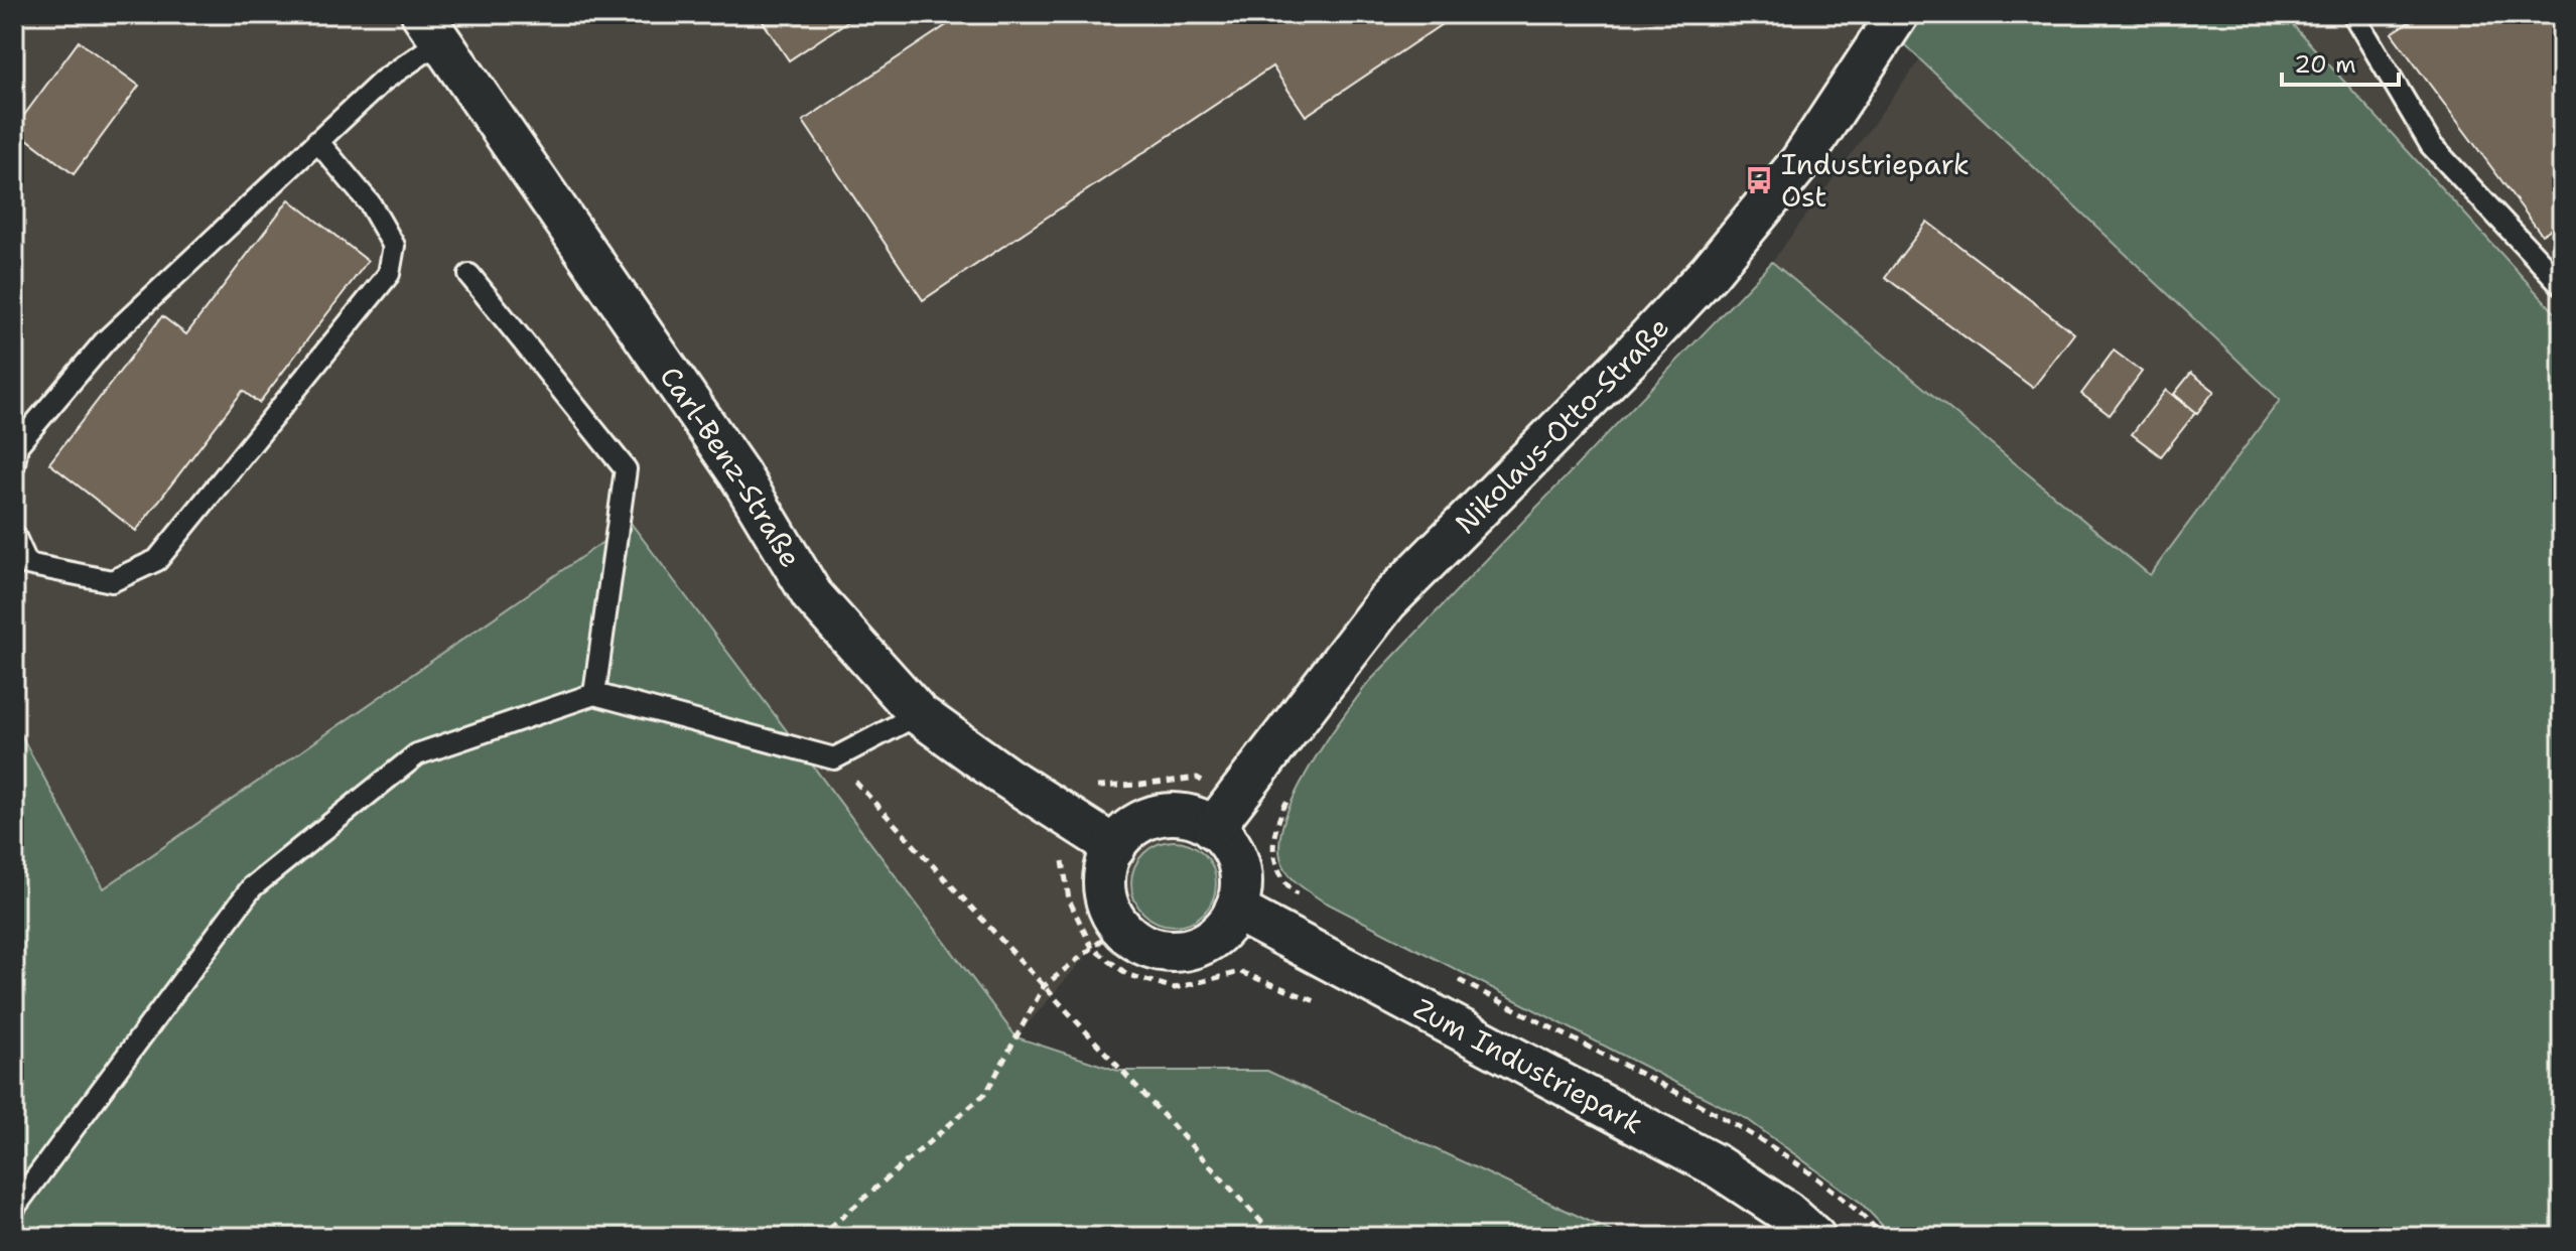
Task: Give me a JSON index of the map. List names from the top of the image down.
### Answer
{
  "streets": {
    "street": ["Nikolaus-Otto-Straße", "Carl-Benz-Straße", "Zum Industriepark"]
  },
  "crossings": [
    ["Nikolaus-Otto-Straße", "Carl-Benz-Straße"],
    ["Nikolaus-Otto-Straße", "Zum Industriepark"],
    ["Carl-Benz-Straße", "Zum Industriepark"]
  ],
  "places": {
    "bus stop": ["Industriepark Ost"]
  },
  "scale_bar": "20 m"
}
